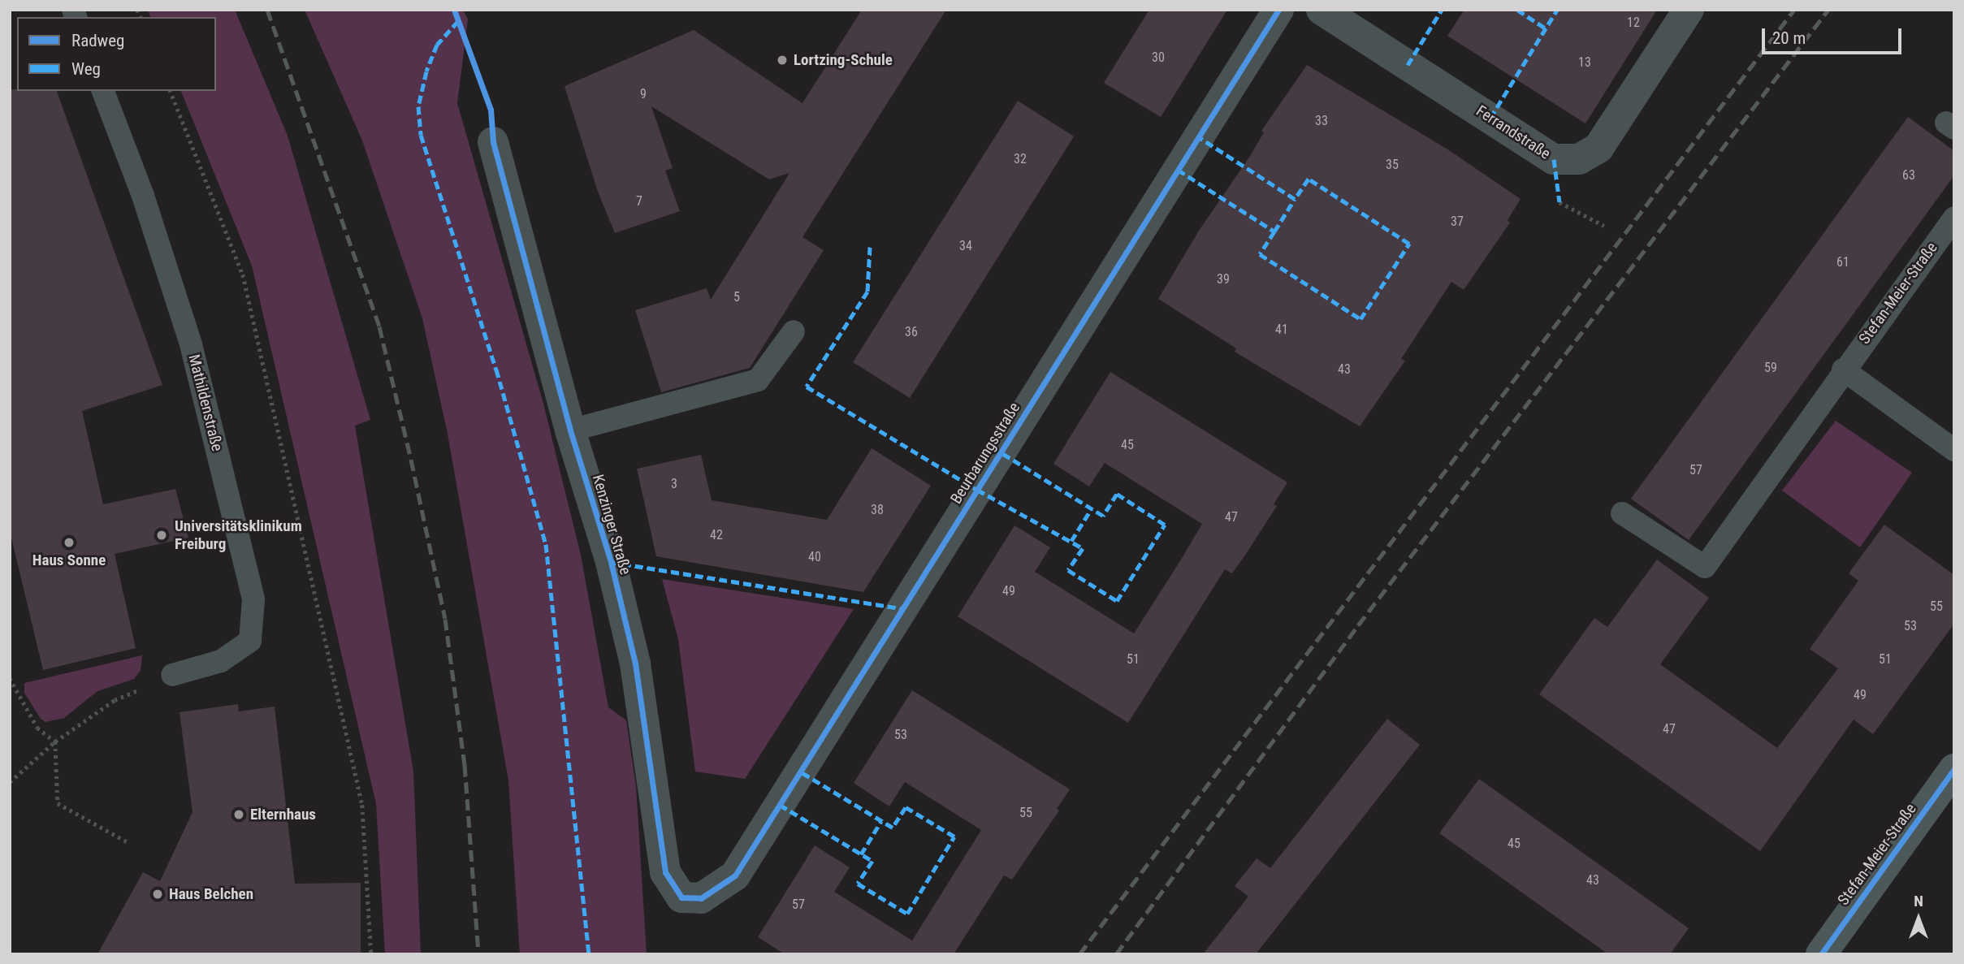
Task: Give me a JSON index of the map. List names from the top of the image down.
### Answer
{
  "streets": {
    "main road": ["Stefan-Meier-Straße"],
    "street": ["Ferrandstraße", "Beurbarungsstraße", "Kenzinger Straße"],
    "lane": ["Mathildenstraße"]
  },
  "crossings": [
    ["Beurbarungsstraße", "Kenzinger Straße"]
  ],
  "places": [
    "Lortzing-Schule",
    "Universitätsklinikum Freiburg",
    "Haus Sonne",
    "Elternhaus",
    "Haus Belchen"
  ],
  "house_numbers": [
    "12",
    "30",
    "13",
    "9",
    "33",
    "32",
    "35",
    "63",
    "7",
    "37",
    "34",
    "61",
    "39",
    "5",
    "41",
    "36",
    "59",
    "43",
    "45",
    "57",
    "3",
    "38",
    "47",
    "42",
    "40",
    "49",
    "55",
    "53",
    "51",
    "51",
    "49",
    "47",
    "53",
    "55",
    "45",
    "43",
    "57"
  ],
  "legend": ["Radweg", "Weg"],
  "scale_bar": "20 m",
  "north": "top"
}
